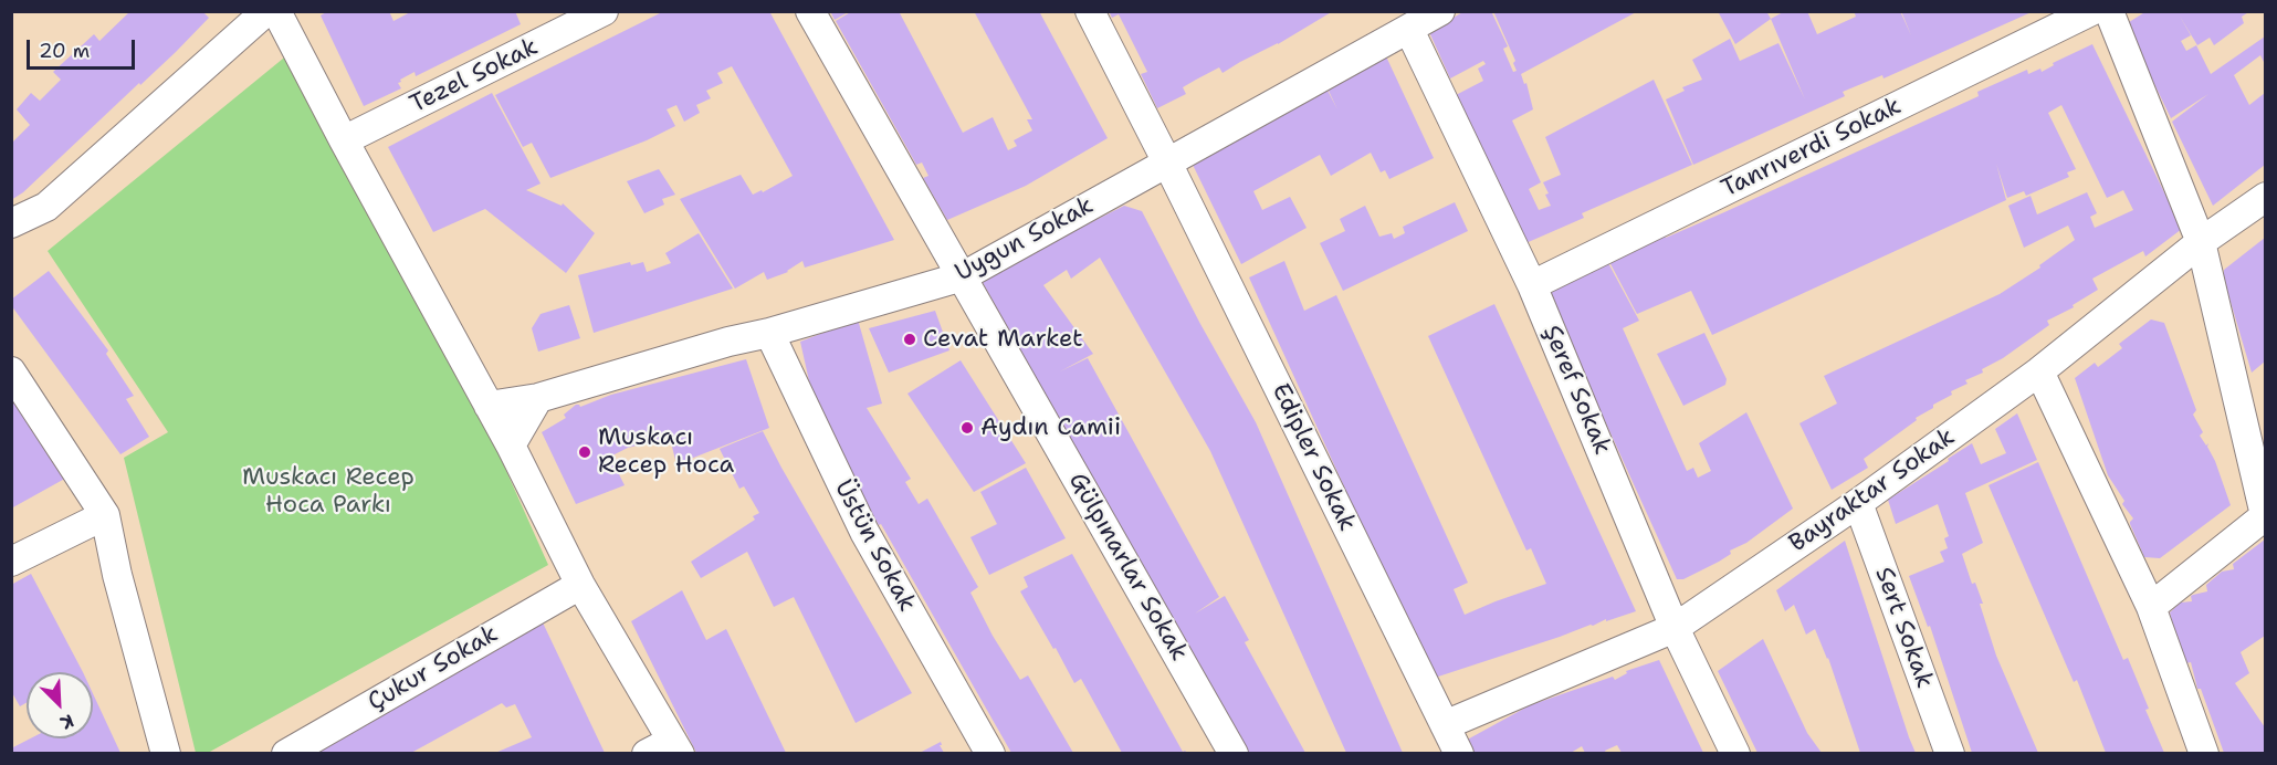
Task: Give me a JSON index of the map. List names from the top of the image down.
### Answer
{
  "streets": {
    "street": [
      "Tezel Sokak",
      "Tanrıverdi Sokak",
      "Uygun Sokak",
      "Şeref Sokak",
      "Edipler Sokak",
      "Bayraktar Sokak",
      "Üstün Sokak",
      "Gülpınarlar Sokak",
      "Sert Sokak",
      "Çukur Sokak"
    ]
  },
  "crossings": [
    ["Tanrıverdi Sokak", "Şeref Sokak"],
    ["Uygun Sokak", "Şeref Sokak"],
    ["Uygun Sokak", "Edipler Sokak"],
    ["Uygun Sokak", "Üstün Sokak"],
    ["Uygun Sokak", "Gülpınarlar Sokak"],
    ["Şeref Sokak", "Bayraktar Sokak"],
    ["Edipler Sokak", "Bayraktar Sokak"],
    ["Bayraktar Sokak", "Sert Sokak"]
  ],
  "parks": ["Muskacı Recep Hoca Parkı"],
  "places": ["Cevat Market", "Aydın Camii", "Muskacı Recep Hoca"],
  "scale_bar": "20 m",
  "north": "bottom right"
}
